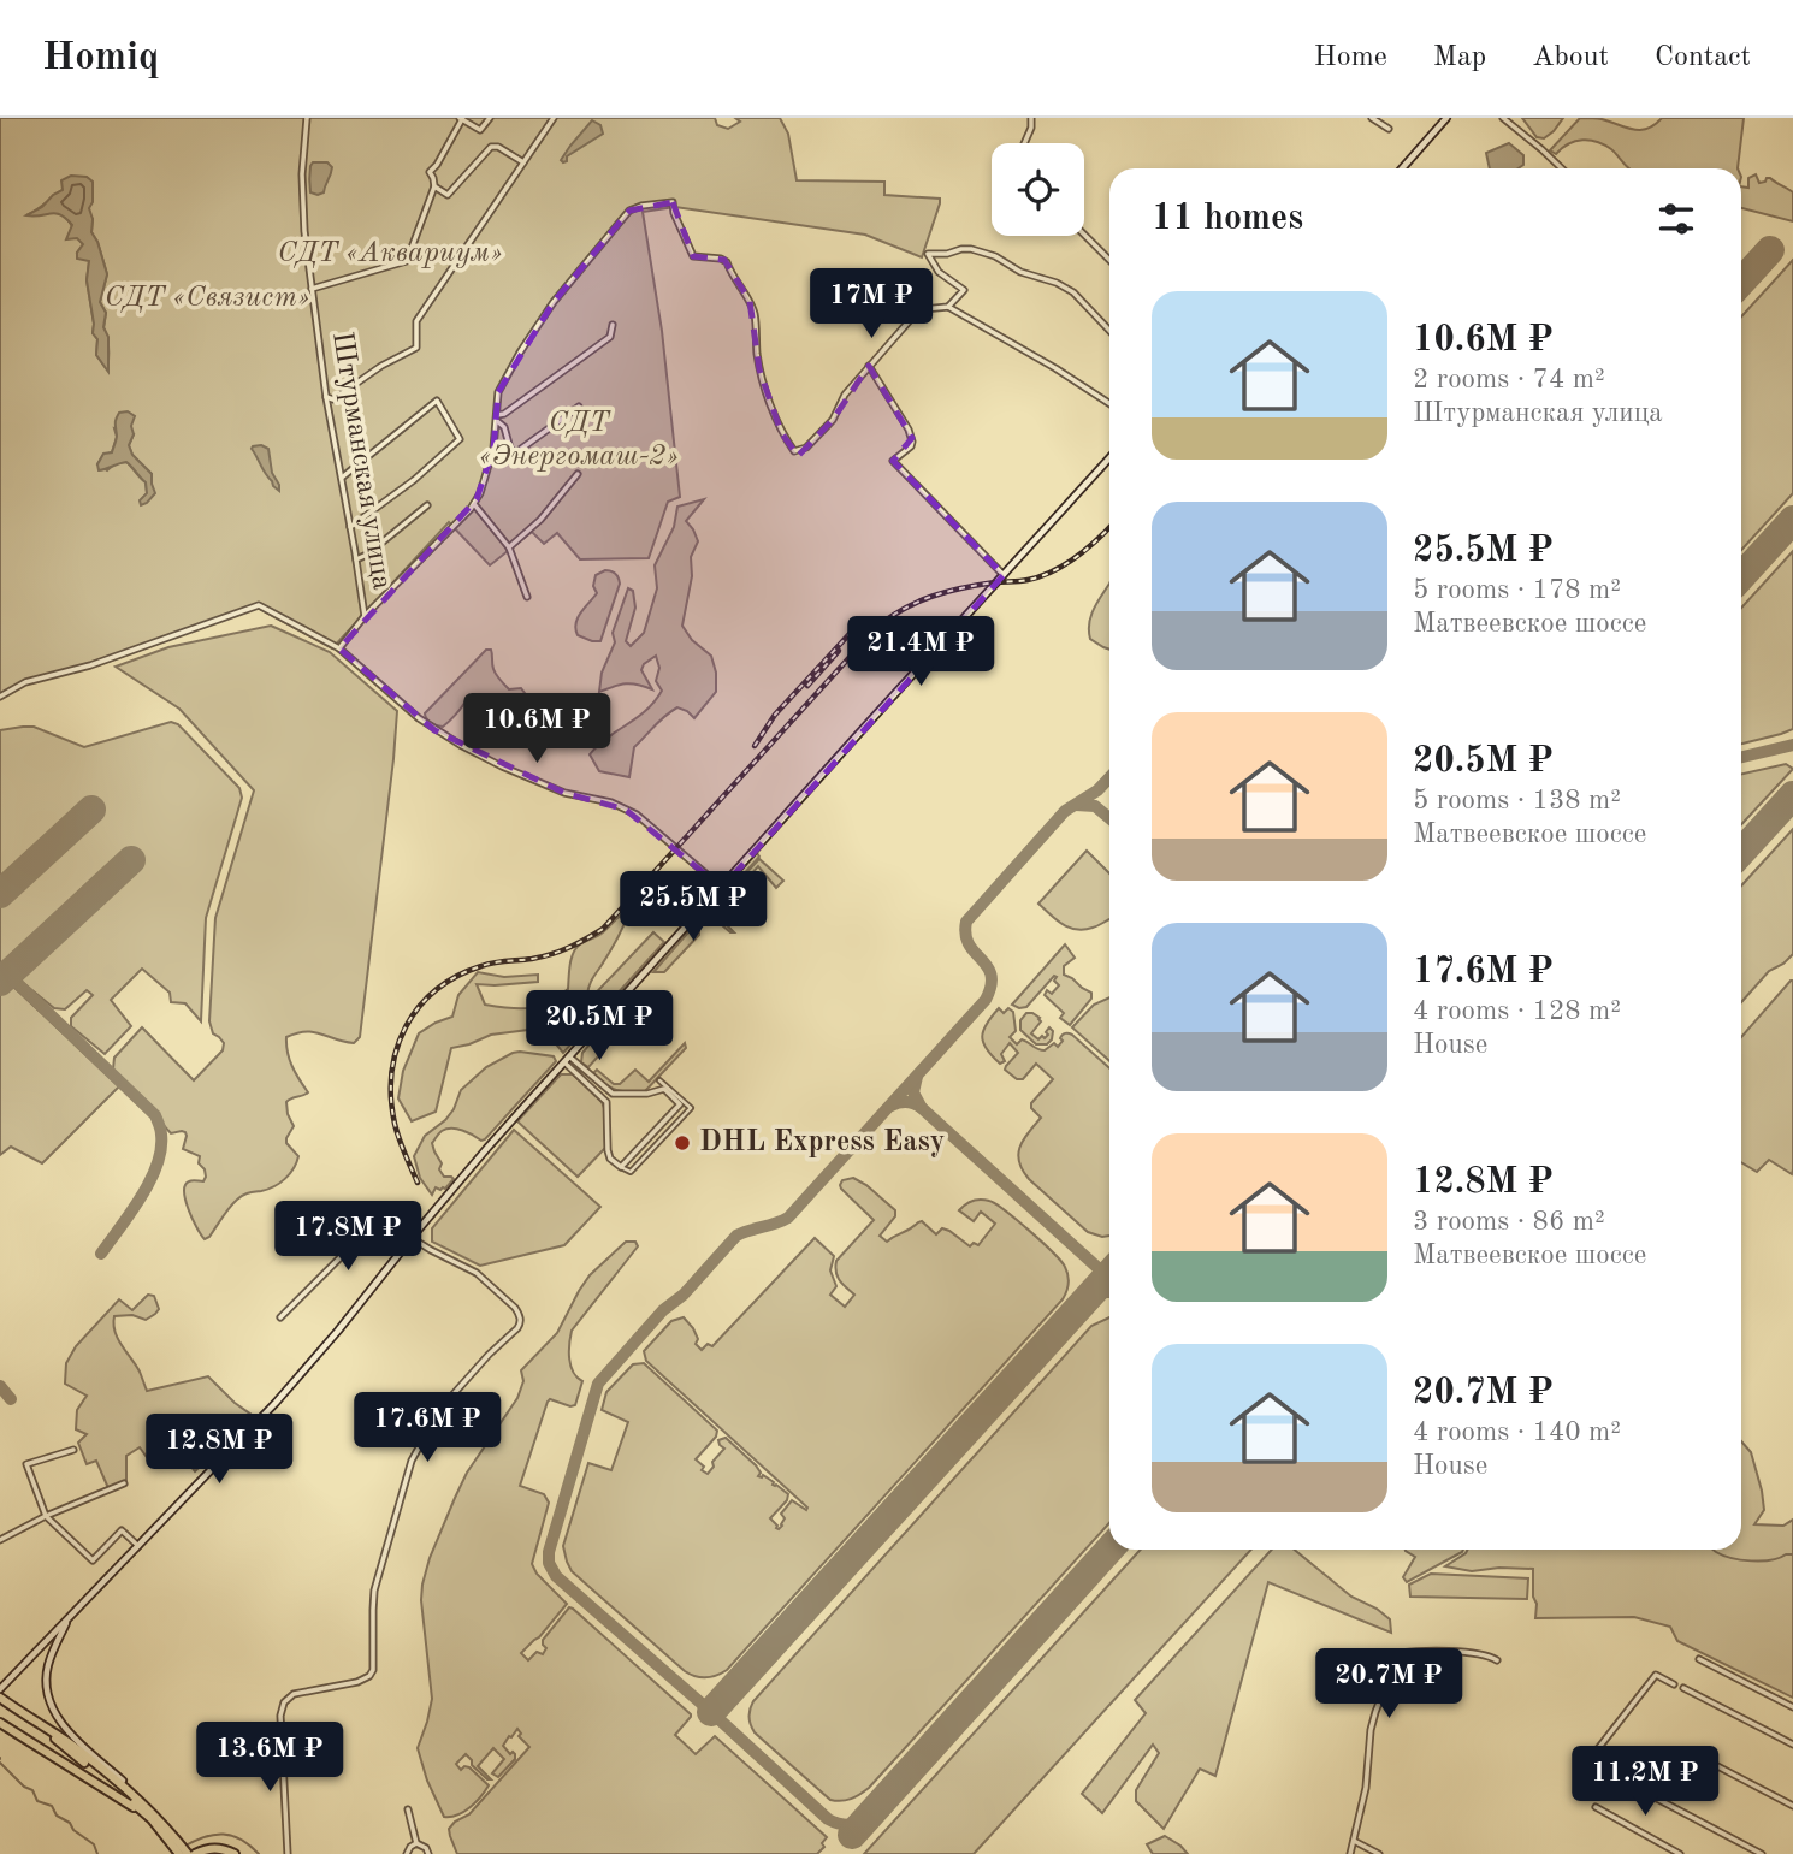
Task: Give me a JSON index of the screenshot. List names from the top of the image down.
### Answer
{
  "streets": {
    "street": ["Штурманская улица"]
  },
  "parks": ["СДТ «Аквариум»", "СДТ «Связист»", "СДТ «Энергомаш-2»"],
  "places": ["DHL Express Easy"],
  "page": {
    "header": "Homiq",
    "nav": [
      "Home",
      "Map",
      "About",
      "Contact"
    ],
    "heading": "11 homes",
    "price": [
      "17M ₽",
      "21.4M ₽",
      "10.6M ₽",
      "25.5M ₽",
      "20.5M ₽",
      "17.8M ₽",
      "17.6M ₽",
      "12.8M ₽",
      "20.7M ₽",
      "13.6M ₽",
      "11.2M ₽"
    ],
    "list": [
      {
        "name": "10.6M ₽",
        "note": "2 rooms · 74 m² · Штурманская улица"
      },
      {
        "name": "25.5M ₽",
        "note": "5 rooms · 178 m² · Матвеевское шоссе"
      },
      {
        "name": "20.5M ₽",
        "note": "5 rooms · 138 m² · Матвеевское шоссе"
      },
      {
        "name": "17.6M ₽",
        "note": "4 rooms · 128 m² · House"
      },
      {
        "name": "12.8M ₽",
        "note": "3 rooms · 86 m² · Матвеевское шоссе"
      },
      {
        "name": "20.7M ₽",
        "note": "4 rooms · 140 m² · House"
      }
    ]
  }
}
